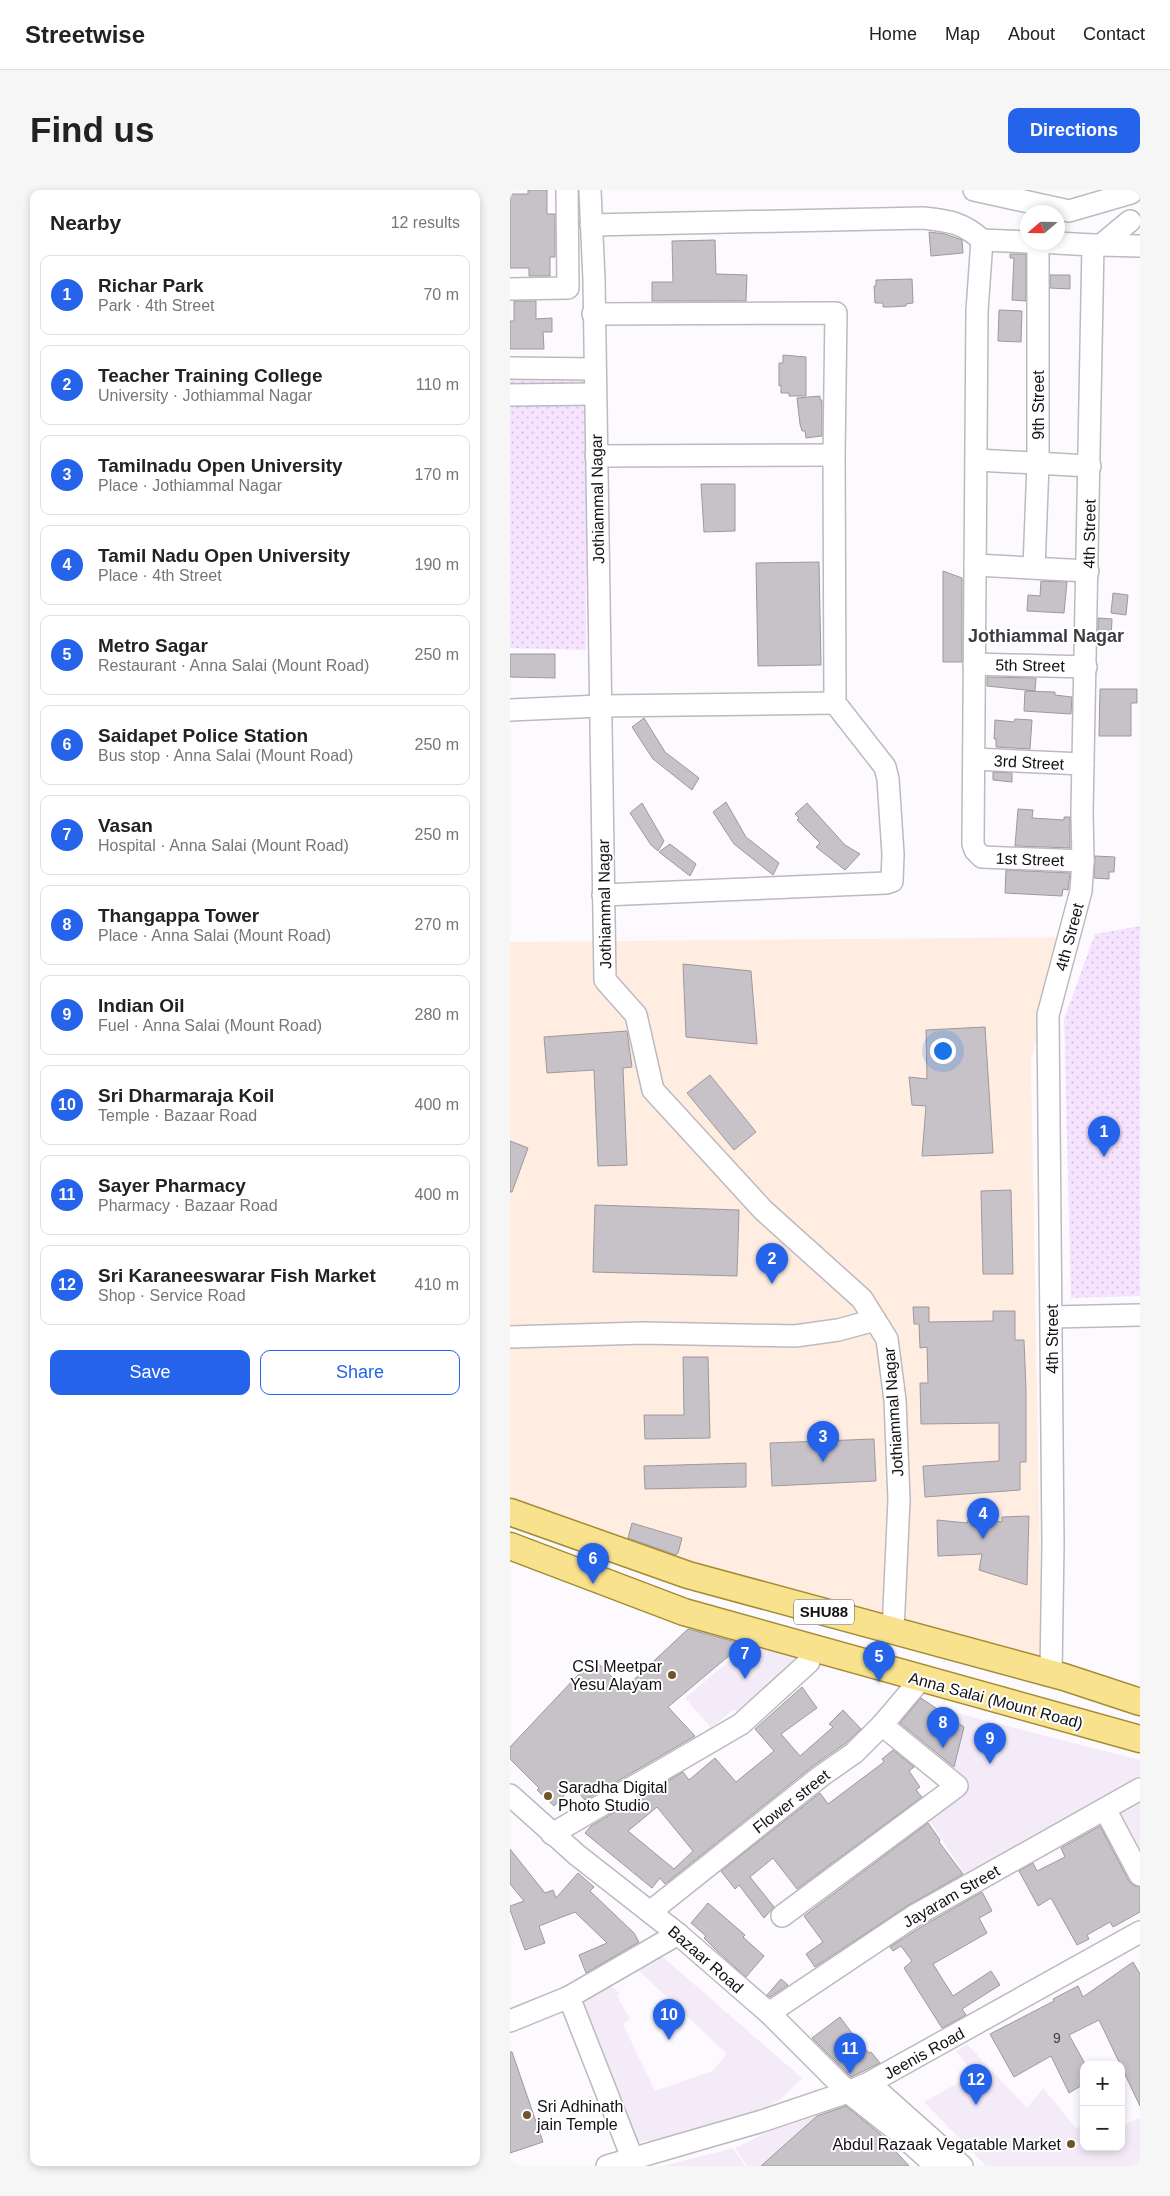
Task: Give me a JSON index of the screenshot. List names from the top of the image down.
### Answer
{
  "streets": {
    "main road": ["SHU88", "Anna Salai (Mount Road)"],
    "street": [
      "9th Street",
      "Jothiammal Nagar",
      "4th Street",
      "5th Street",
      "3rd Street",
      "1st Street",
      "Flower street",
      "Jayaram Street",
      "Bazaar Road",
      "Jeenis Road"
    ]
  },
  "crossings": [
    ["Jothiammal Nagar", "SHU88"],
    ["4th Street", "5th Street"],
    ["4th Street", "3rd Street"],
    ["4th Street", "1st Street"],
    ["4th Street", "SHU88"],
    ["3rd Street", "1st Street"],
    ["Anna Salai (Mount Road)", "Flower street"],
    ["Flower street", "Bazaar Road"],
    ["Jayaram Street", "Bazaar Road"],
    ["Bazaar Road", "Jeenis Road"]
  ],
  "districts": ["Jothiammal Nagar"],
  "places": [
    "CSI Meetpar Yesu Alayam",
    "Saradha Digital Photo Studio",
    "Sri Adhinath jain Temple",
    "Abdul Razaak Vegatable Market"
  ],
  "house_numbers": ["9"],
  "north": "left",
  "page": {
    "header": "Streetwise",
    "nav": [
      "Home",
      "Map",
      "About",
      "Contact"
    ],
    "buttons": [
      "Directions",
      ["Save", "Share"]
    ],
    "title": "Find us",
    "heading": ["Nearby", "12 results"],
    "list": [
      {
        "mark": "1",
        "name": "Richar Park",
        "note": "Park · 4th Street",
        "value": "70 m"
      },
      {
        "mark": "2",
        "name": "Teacher Training College",
        "note": "University · Jothiammal Nagar",
        "value": "110 m"
      },
      {
        "mark": "3",
        "name": "Tamilnadu Open University",
        "note": "Place · Jothiammal Nagar",
        "value": "170 m"
      },
      {
        "mark": "4",
        "name": "Tamil Nadu Open University",
        "note": "Place · 4th Street",
        "value": "190 m"
      },
      {
        "mark": "5",
        "name": "Metro Sagar",
        "note": "Restaurant · Anna Salai (Mount Road)",
        "value": "250 m"
      },
      {
        "mark": "6",
        "name": "Saidapet Police Station",
        "note": "Bus stop · Anna Salai (Mount Road)",
        "value": "250 m"
      },
      {
        "mark": "7",
        "name": "Vasan",
        "note": "Hospital · Anna Salai (Mount Road)",
        "value": "250 m"
      },
      {
        "mark": "8",
        "name": "Thangappa Tower",
        "note": "Place · Anna Salai (Mount Road)",
        "value": "270 m"
      },
      {
        "mark": "9",
        "name": "Indian Oil",
        "note": "Fuel · Anna Salai (Mount Road)",
        "value": "280 m"
      },
      {
        "mark": "10",
        "name": "Sri Dharmaraja Koil",
        "note": "Temple · Bazaar Road",
        "value": "400 m"
      },
      {
        "mark": "11",
        "name": "Sayer Pharmacy",
        "note": "Pharmacy · Bazaar Road",
        "value": "400 m"
      },
      {
        "mark": "12",
        "name": "Sri Karaneeswarar Fish Market",
        "note": "Shop · Service Road",
        "value": "410 m"
      }
    ],
    "pins": [
      "1",
      "2",
      "3",
      "4",
      "6",
      "7",
      "5",
      "8",
      "9",
      "10",
      "11",
      "12"
    ],
    "map_buttons": ["+", "−"]
  }
}
